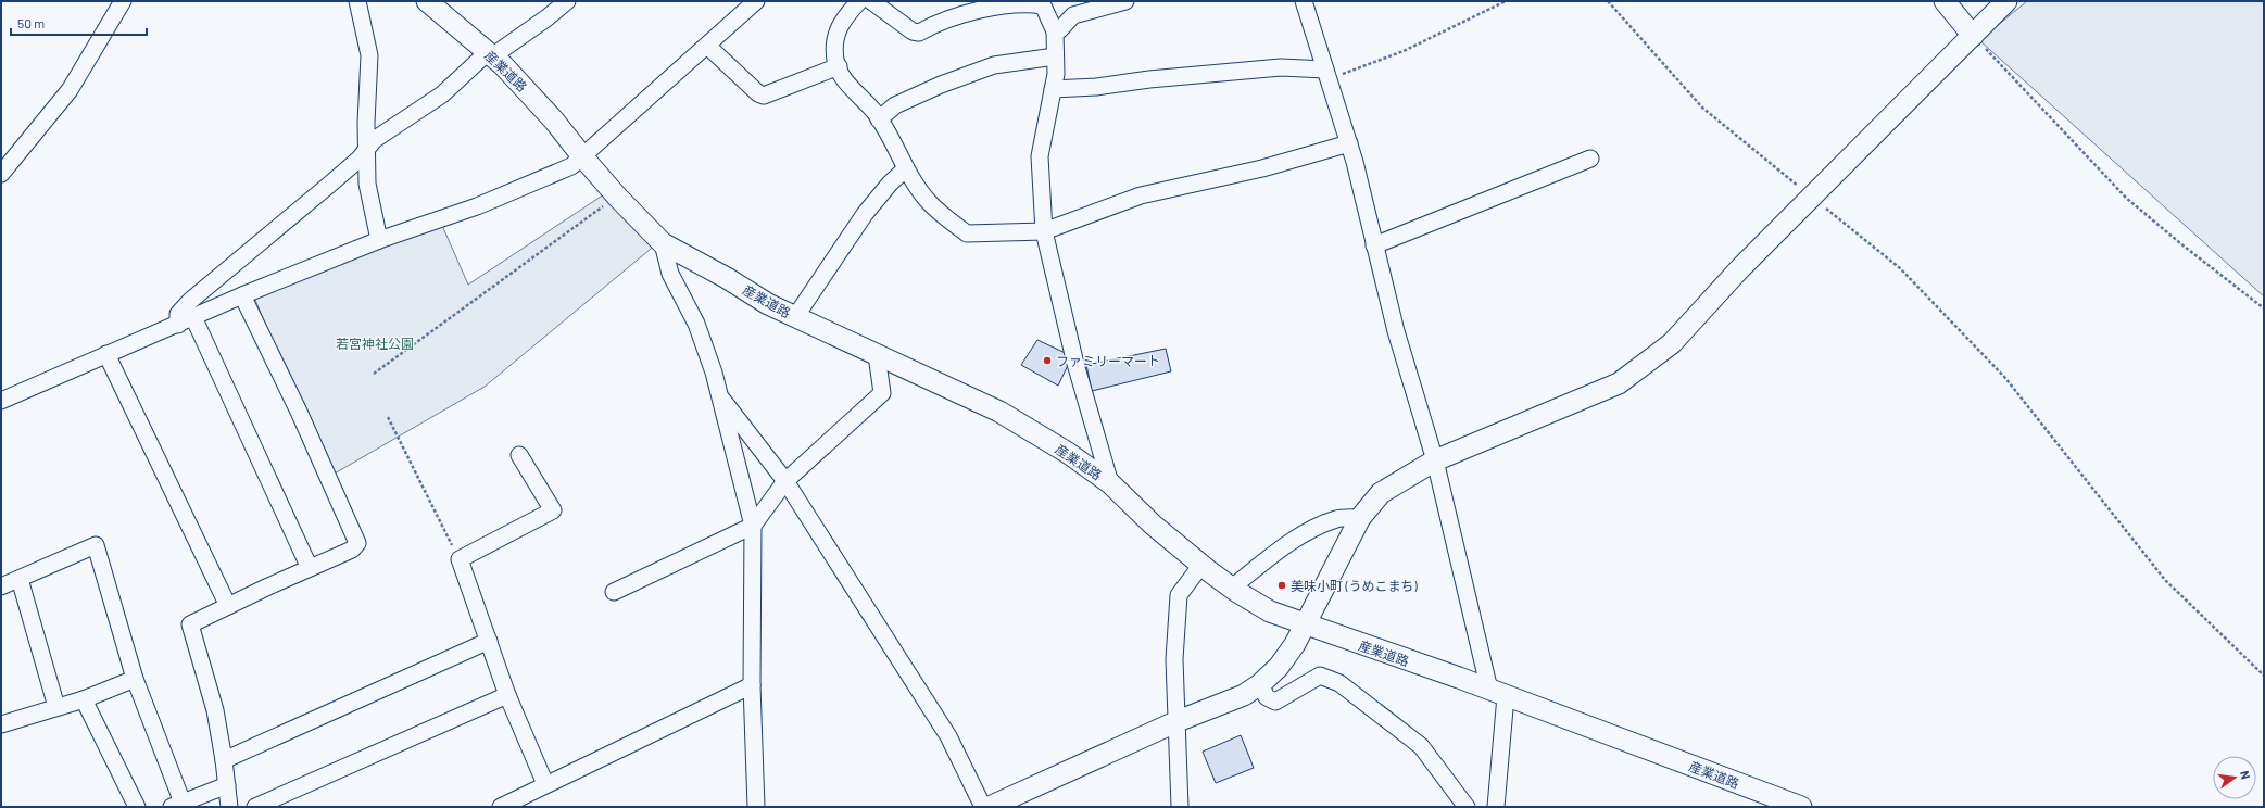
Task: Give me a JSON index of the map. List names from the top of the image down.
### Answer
{
  "streets": {
    "street": ["産業道路"]
  },
  "parks": ["若宮神社公園"],
  "places": ["ファミリーマート", "美味小町 (うめこまち)"],
  "scale_bar": "50 m",
  "north": "right"
}
